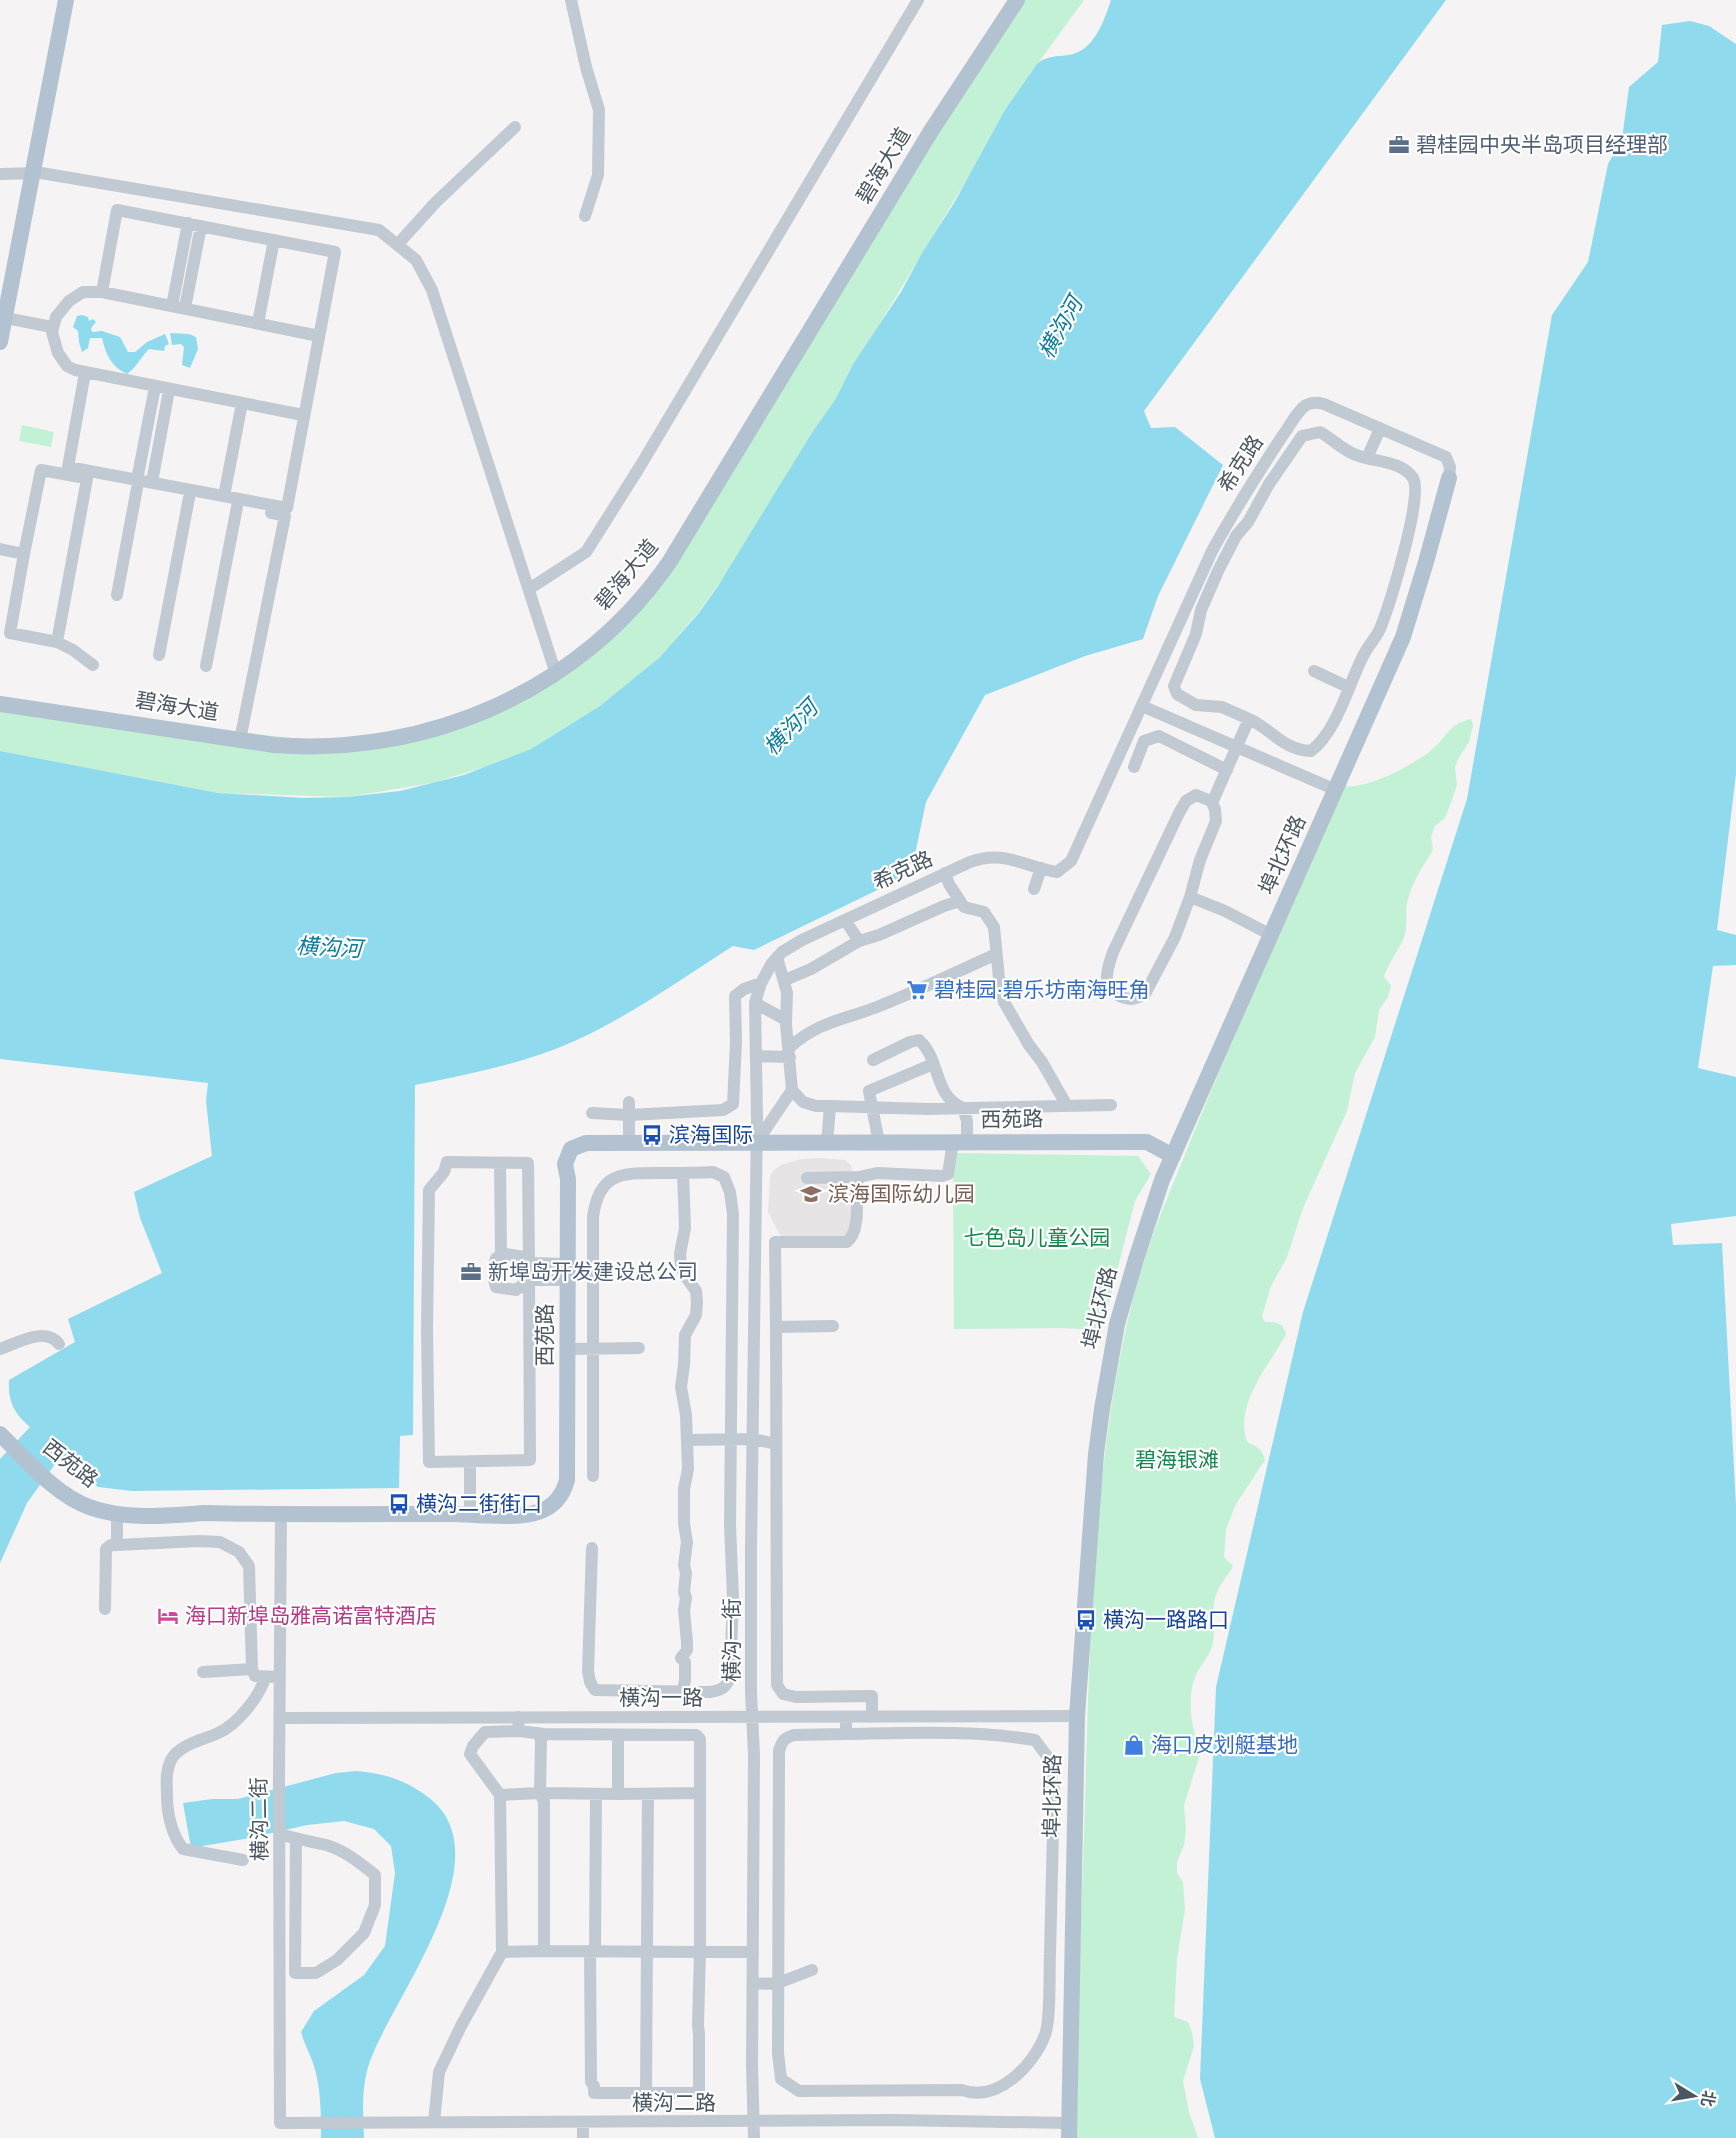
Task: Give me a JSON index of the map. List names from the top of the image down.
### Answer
{
  "streets": {
    "main road": ["碧海大道", "埠北环路", "西苑路"],
    "street": [
      "希克路",
      "横沟一街",
      "横沟一路",
      "横沟二街",
      "横沟二路"
    ]
  },
  "crossings": [
    ["希克路", "埠北环路"],
    ["希克路", "西苑路"],
    ["希克路", "横沟一街"],
    ["埠北环路", "西苑路"],
    ["埠北环路", "横沟一路"],
    ["埠北环路", "横沟二路"],
    ["西苑路", "横沟一街"],
    ["西苑路", "横沟二街"],
    ["横沟一街", "横沟一路"],
    ["横沟一街", "横沟二路"],
    ["横沟一路", "横沟二街"],
    ["横沟二街", "横沟二路"]
  ],
  "water": ["横沟河"],
  "parks": ["七色岛儿童公园", "碧海银滩"],
  "places": {
    "office": ["碧桂园中央半岛项目经理部", "新埠岛开发建设总公司"],
    "supermarket": ["碧桂园·碧乐坊南海旺角"],
    "bus stop": ["滨海国际", "横沟二街街口", "横沟一路路口"],
    "school or university": ["滨海国际幼儿园"],
    "hotel": ["海口新埠岛雅高诺富特酒店"],
    "shop": ["海口皮划艇基地"]
  },
  "north": "right"
}
